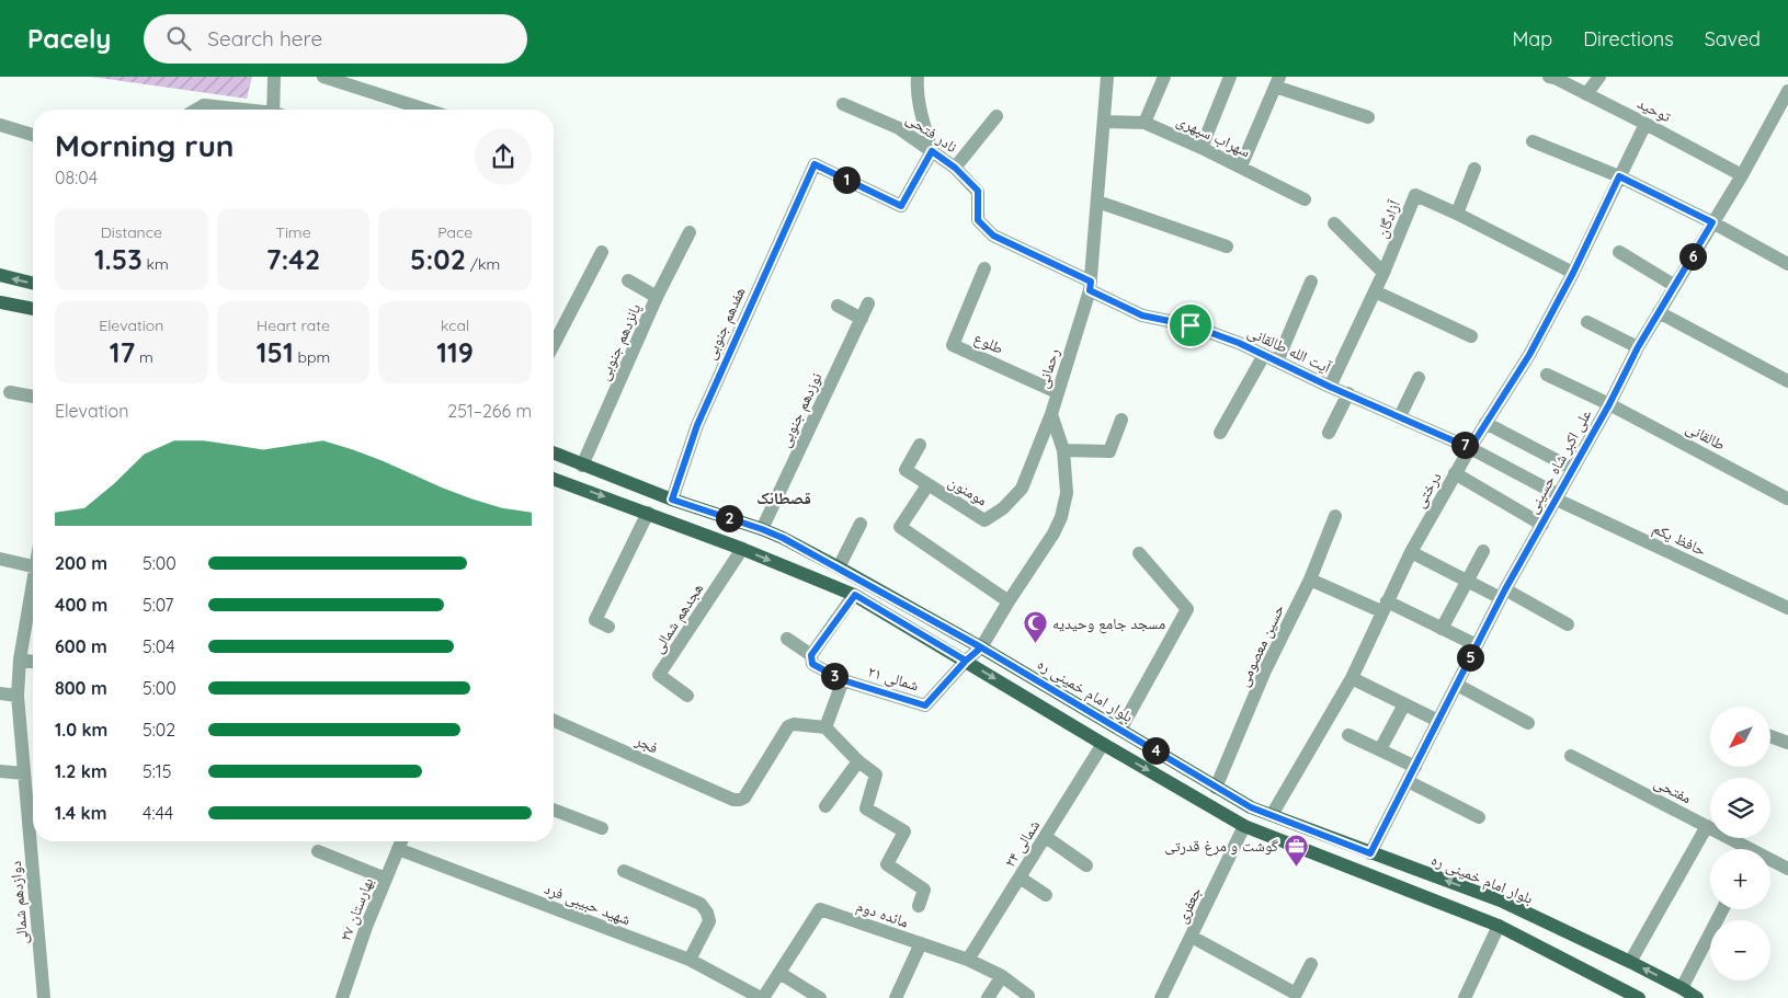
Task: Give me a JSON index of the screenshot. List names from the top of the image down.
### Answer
{
  "streets": {
    "main road": ["بلوار امام خمینی ره"],
    "street": [
      "توحید",
      "نادر فتحی",
      "سهراب سپهری",
      "آزادگان",
      "هفدهم جنوبی",
      "پانزدهم جنوبی",
      "طلوع",
      "آیت الله طالقانی",
      "رحمانی",
      "نوزدهم جنوبی",
      "طالقانی",
      "علی اکبر شاه حسینی",
      "درختی",
      "مومنون",
      "حافظ یکم",
      "هجدهم شمالی",
      "حسین معصومی",
      "۲۱ شمالی",
      "فجر",
      "مفتحی",
      "۲۴ شمالی",
      "دوازدهم شمالی",
      "شهید حبیبی فرد",
      "جعفری",
      "بهارستان ۲۷",
      "مائده دوم"
    ]
  },
  "crossings": [
    ["توحید", "علی اکبر شاه حسینی"],
    ["توحید", "درختی"],
    ["نادر فتحی", "هفدهم جنوبی"],
    ["نادر فتحی", "آیت الله طالقانی"],
    ["سهراب سپهری", "رحمانی"],
    ["آزادگان", "آیت الله طالقانی"],
    ["آزادگان", "درختی"],
    ["هفدهم جنوبی", "بلوار امام خمینی ره"],
    ["پانزدهم جنوبی", "بلوار امام خمینی ره"],
    ["طلوع", "رحمانی"],
    ["آیت الله طالقانی", "رحمانی"],
    ["آیت الله طالقانی", "درختی"],
    ["آیت الله طالقانی", "حافظ یکم"],
    ["رحمانی", "مومنون"],
    ["نوزدهم جنوبی", "بلوار امام خمینی ره"],
    ["طالقانی", "علی اکبر شاه حسینی"],
    ["علی اکبر شاه حسینی", "حافظ یکم"],
    ["علی اکبر شاه حسینی", "بلوار امام خمینی ره"],
    ["درختی", "حافظ یکم"],
    ["درختی", "بلوار امام خمینی ره"],
    ["حسین معصومی", "بلوار امام خمینی ره"],
    ["۲۴ شمالی", "مائده دوم"],
    ["شهید حبیبی فرد", "بهارستان ۲۷"],
    ["شهید حبیبی فرد", "مائده دوم"]
  ],
  "districts": ["قصطانک"],
  "places": {
    "mosque": ["مسجد جامع وحیدیه"],
    "office": ["گوشت و مرغ قدرتی"]
  },
  "north": "bottom left",
  "page": {
    "header": "Pacely",
    "search": "Search here",
    "nav": ["Map", "Directions", "Saved"],
    "heading": ["Morning run", "08:04"],
    "pins": [
      "1",
      "6",
      "7",
      "2",
      "5",
      "3",
      "4"
    ],
    "stats": [
      ["Distance", "1.53 km"],
      ["Time", "7:42"],
      ["Pace", "5:02 /km"],
      ["Elevation", "17 m"],
      ["Heart rate", "151 bpm"],
      ["kcal", "119"]
    ],
    "chart": ["Elevation", "251–266 m"],
    "list": [
      {
        "name": "200 m",
        "note": "5:00"
      },
      {
        "name": "400 m",
        "note": "5:07"
      },
      {
        "name": "600 m",
        "note": "5:04"
      },
      {
        "name": "800 m",
        "note": "5:00"
      },
      {
        "name": "1.0 km",
        "note": "5:02"
      },
      {
        "name": "1.2 km",
        "note": "5:15"
      },
      {
        "name": "1.4 km",
        "note": "4:44"
      }
    ],
    "map_buttons": ["+", "−"]
  }
}
